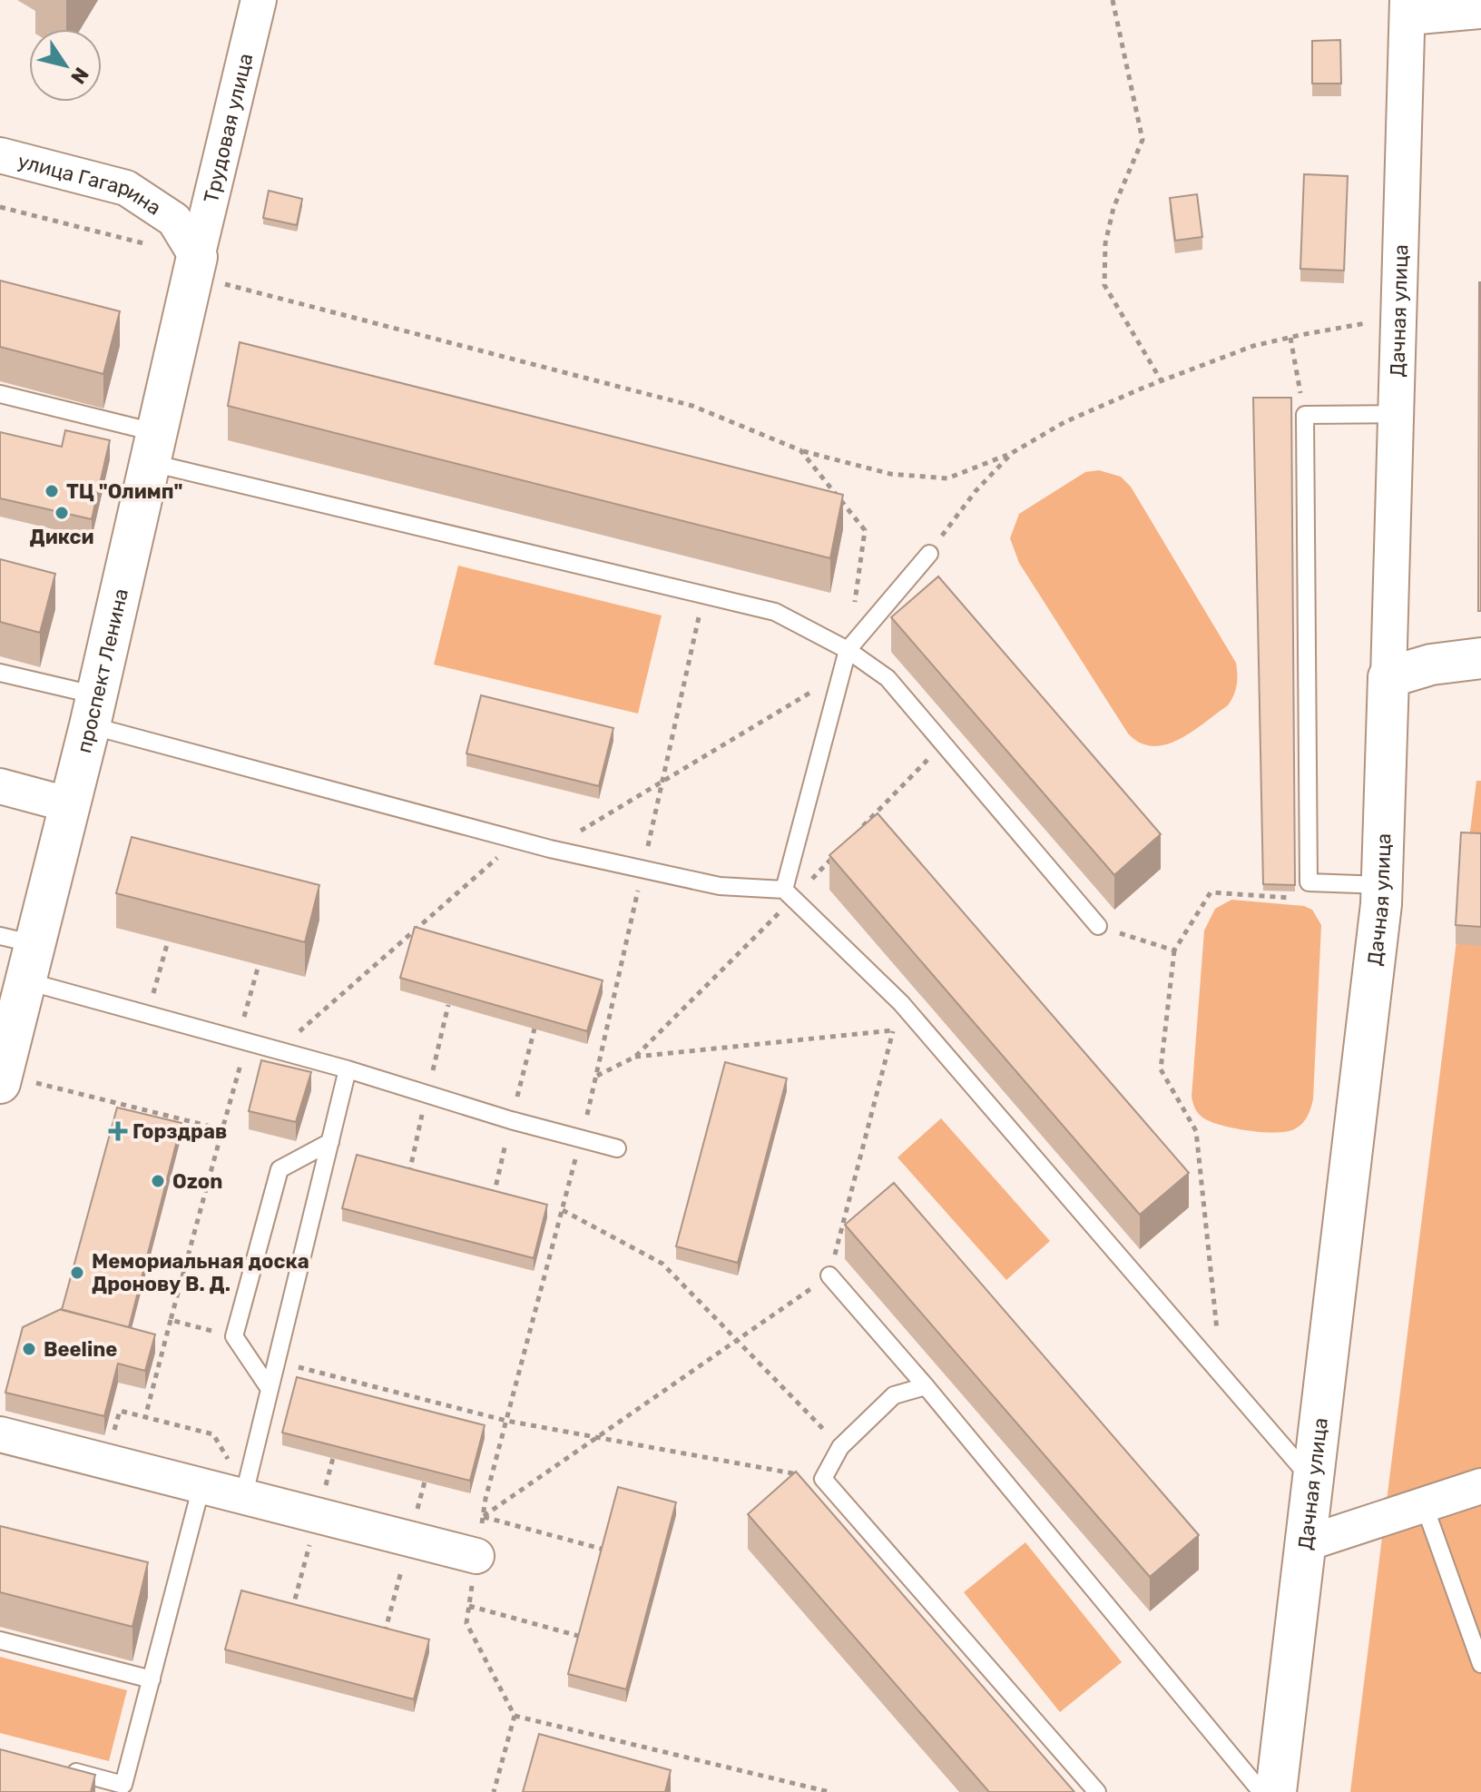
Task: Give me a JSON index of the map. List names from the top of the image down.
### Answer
{
  "streets": {
    "street": [
      "Трудовая улица",
      "улица Гагарина",
      "Дачная улица",
      "проспект Ленина"
    ]
  },
  "crossings": [
    ["Трудовая улица", "улица Гагарина"],
    ["Трудовая улица", "проспект Ленина"],
    ["улица Гагарина", "проспект Ленина"]
  ],
  "places": {
    "other": [
      "ТЦ \"Олимп\"",
      "Дикси",
      "Ozon",
      "Мемориальная доска Дронову В. Д.",
      "Beeline"
    ],
    "health": ["Горздрав"]
  },
  "north": "bottom right"
}
